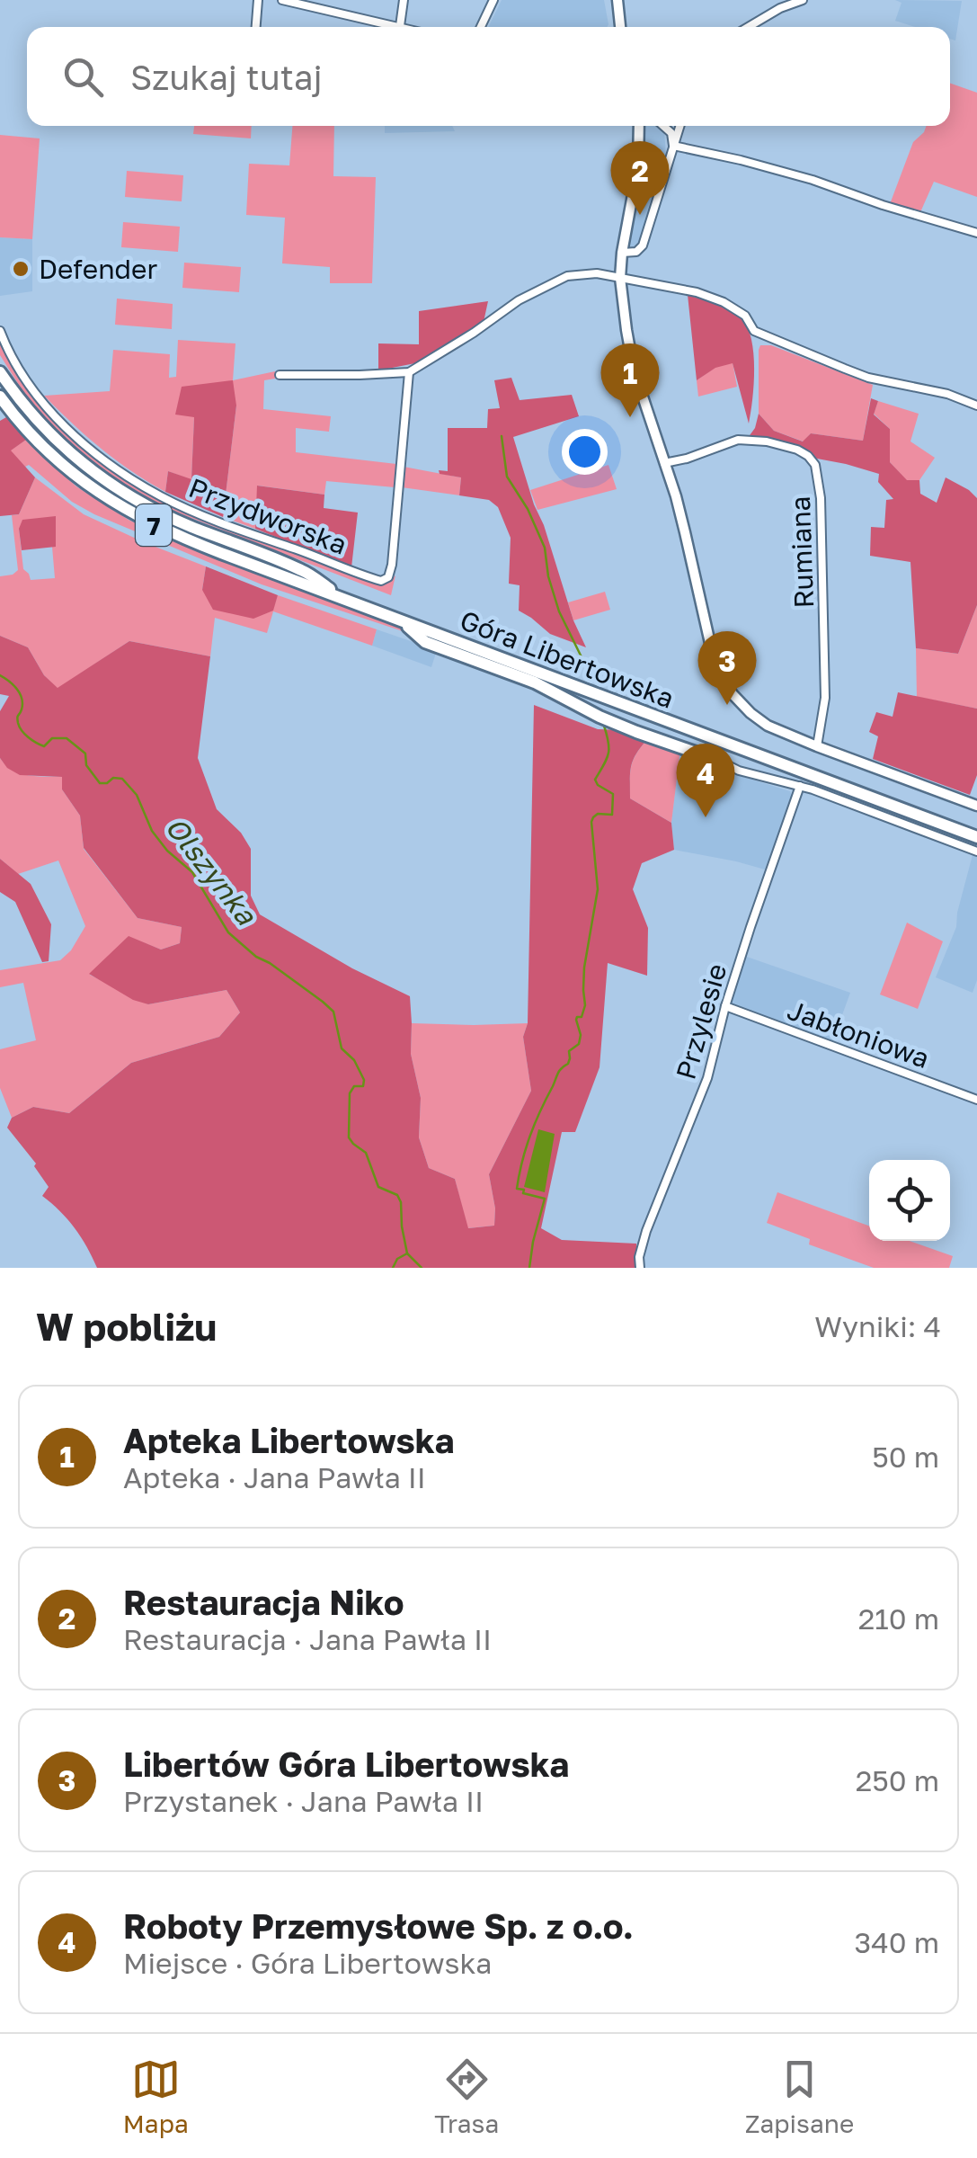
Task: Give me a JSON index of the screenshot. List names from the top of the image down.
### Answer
{
  "streets": {
    "highway": ["7", "Góra Libertowska"],
    "street": [
      "Przydworska",
      "Rumiana",
      "Przylesie",
      "Jabłoniowa"
    ]
  },
  "crossings": [
    ["7", "Góra Libertowska"],
    ["Przylesie", "Jabłoniowa"]
  ],
  "water": ["Olszynka"],
  "places": ["Defender"],
  "page": {
    "search": "Szukaj tutaj",
    "pins": [
      "2",
      "1",
      "3",
      "4"
    ],
    "heading": ["W pobliżu", "Wyniki: 4"],
    "list": [
      {
        "mark": "1",
        "name": "Apteka Libertowska",
        "note": "Apteka · Jana Pawła II",
        "value": "50 m"
      },
      {
        "mark": "2",
        "name": "Restauracja Niko",
        "note": "Restauracja · Jana Pawła II",
        "value": "210 m"
      },
      {
        "mark": "3",
        "name": "Libertów Góra Libertowska",
        "note": "Przystanek · Jana Pawła II",
        "value": "250 m"
      },
      {
        "mark": "4",
        "name": "Roboty Przemysłowe Sp. z o.o.",
        "note": "Miejsce · Góra Libertowska",
        "value": "340 m"
      }
    ],
    "nav": ["Mapa", "Trasa", "Zapisane"]
  }
}
